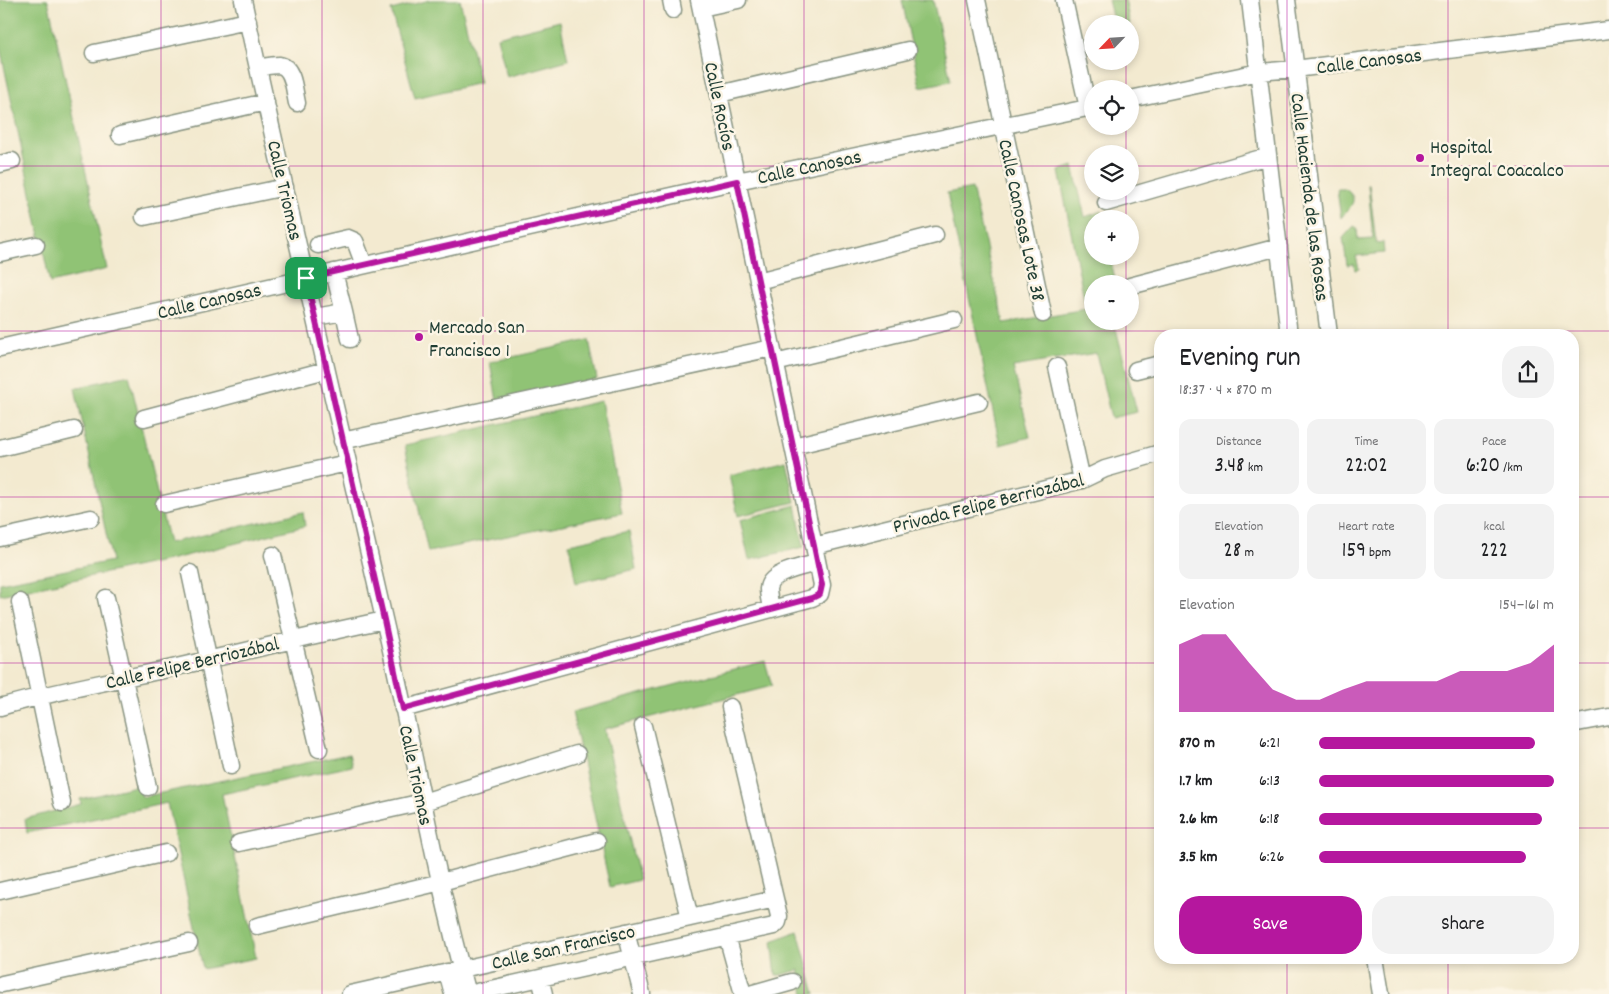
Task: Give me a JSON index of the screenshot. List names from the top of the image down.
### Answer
{
  "streets": {
    "street": [
      "Calle Canosas",
      "Calle Rocíos",
      "Calle Triomas",
      "Calle Hacienda de las Rosas",
      "Calle Canosas Lote 38",
      "Privada Felipe Berriozábal",
      "Calle Felipe Berriozábal",
      "Calle San Francisco"
    ]
  },
  "crossings": [
    ["Calle Canosas", "Calle Rocíos"],
    ["Calle Canosas", "Calle Triomas"],
    ["Calle Canosas", "Calle Hacienda de las Rosas"],
    ["Calle Canosas", "Calle Canosas Lote 38"],
    ["Calle Rocíos", "Privada Felipe Berriozábal"],
    ["Calle Triomas", "Calle Felipe Berriozábal"],
    ["Calle Triomas", "Calle San Francisco"]
  ],
  "places": ["Hospital Integral Coacalco", "Mercado San Francisco 1"],
  "north": "bottom left",
  "page": {
    "map_buttons": ["+", "−"],
    "heading": ["Evening run", "18:37 · 4 × 870 m"],
    "stats": [
      ["Distance", "3.48 km"],
      ["Time", "22:02"],
      ["Pace", "6:20 /km"],
      ["Elevation", "28 m"],
      ["Heart rate", "159 bpm"],
      ["kcal", "222"]
    ],
    "chart": ["Elevation", "154–161 m"],
    "list": [
      {
        "name": "870 m",
        "note": "6:21"
      },
      {
        "name": "1.7 km",
        "note": "6:13"
      },
      {
        "name": "2.6 km",
        "note": "6:18"
      },
      {
        "name": "3.5 km",
        "note": "6:26"
      }
    ],
    "buttons": ["Save", "Share"]
  }
}
